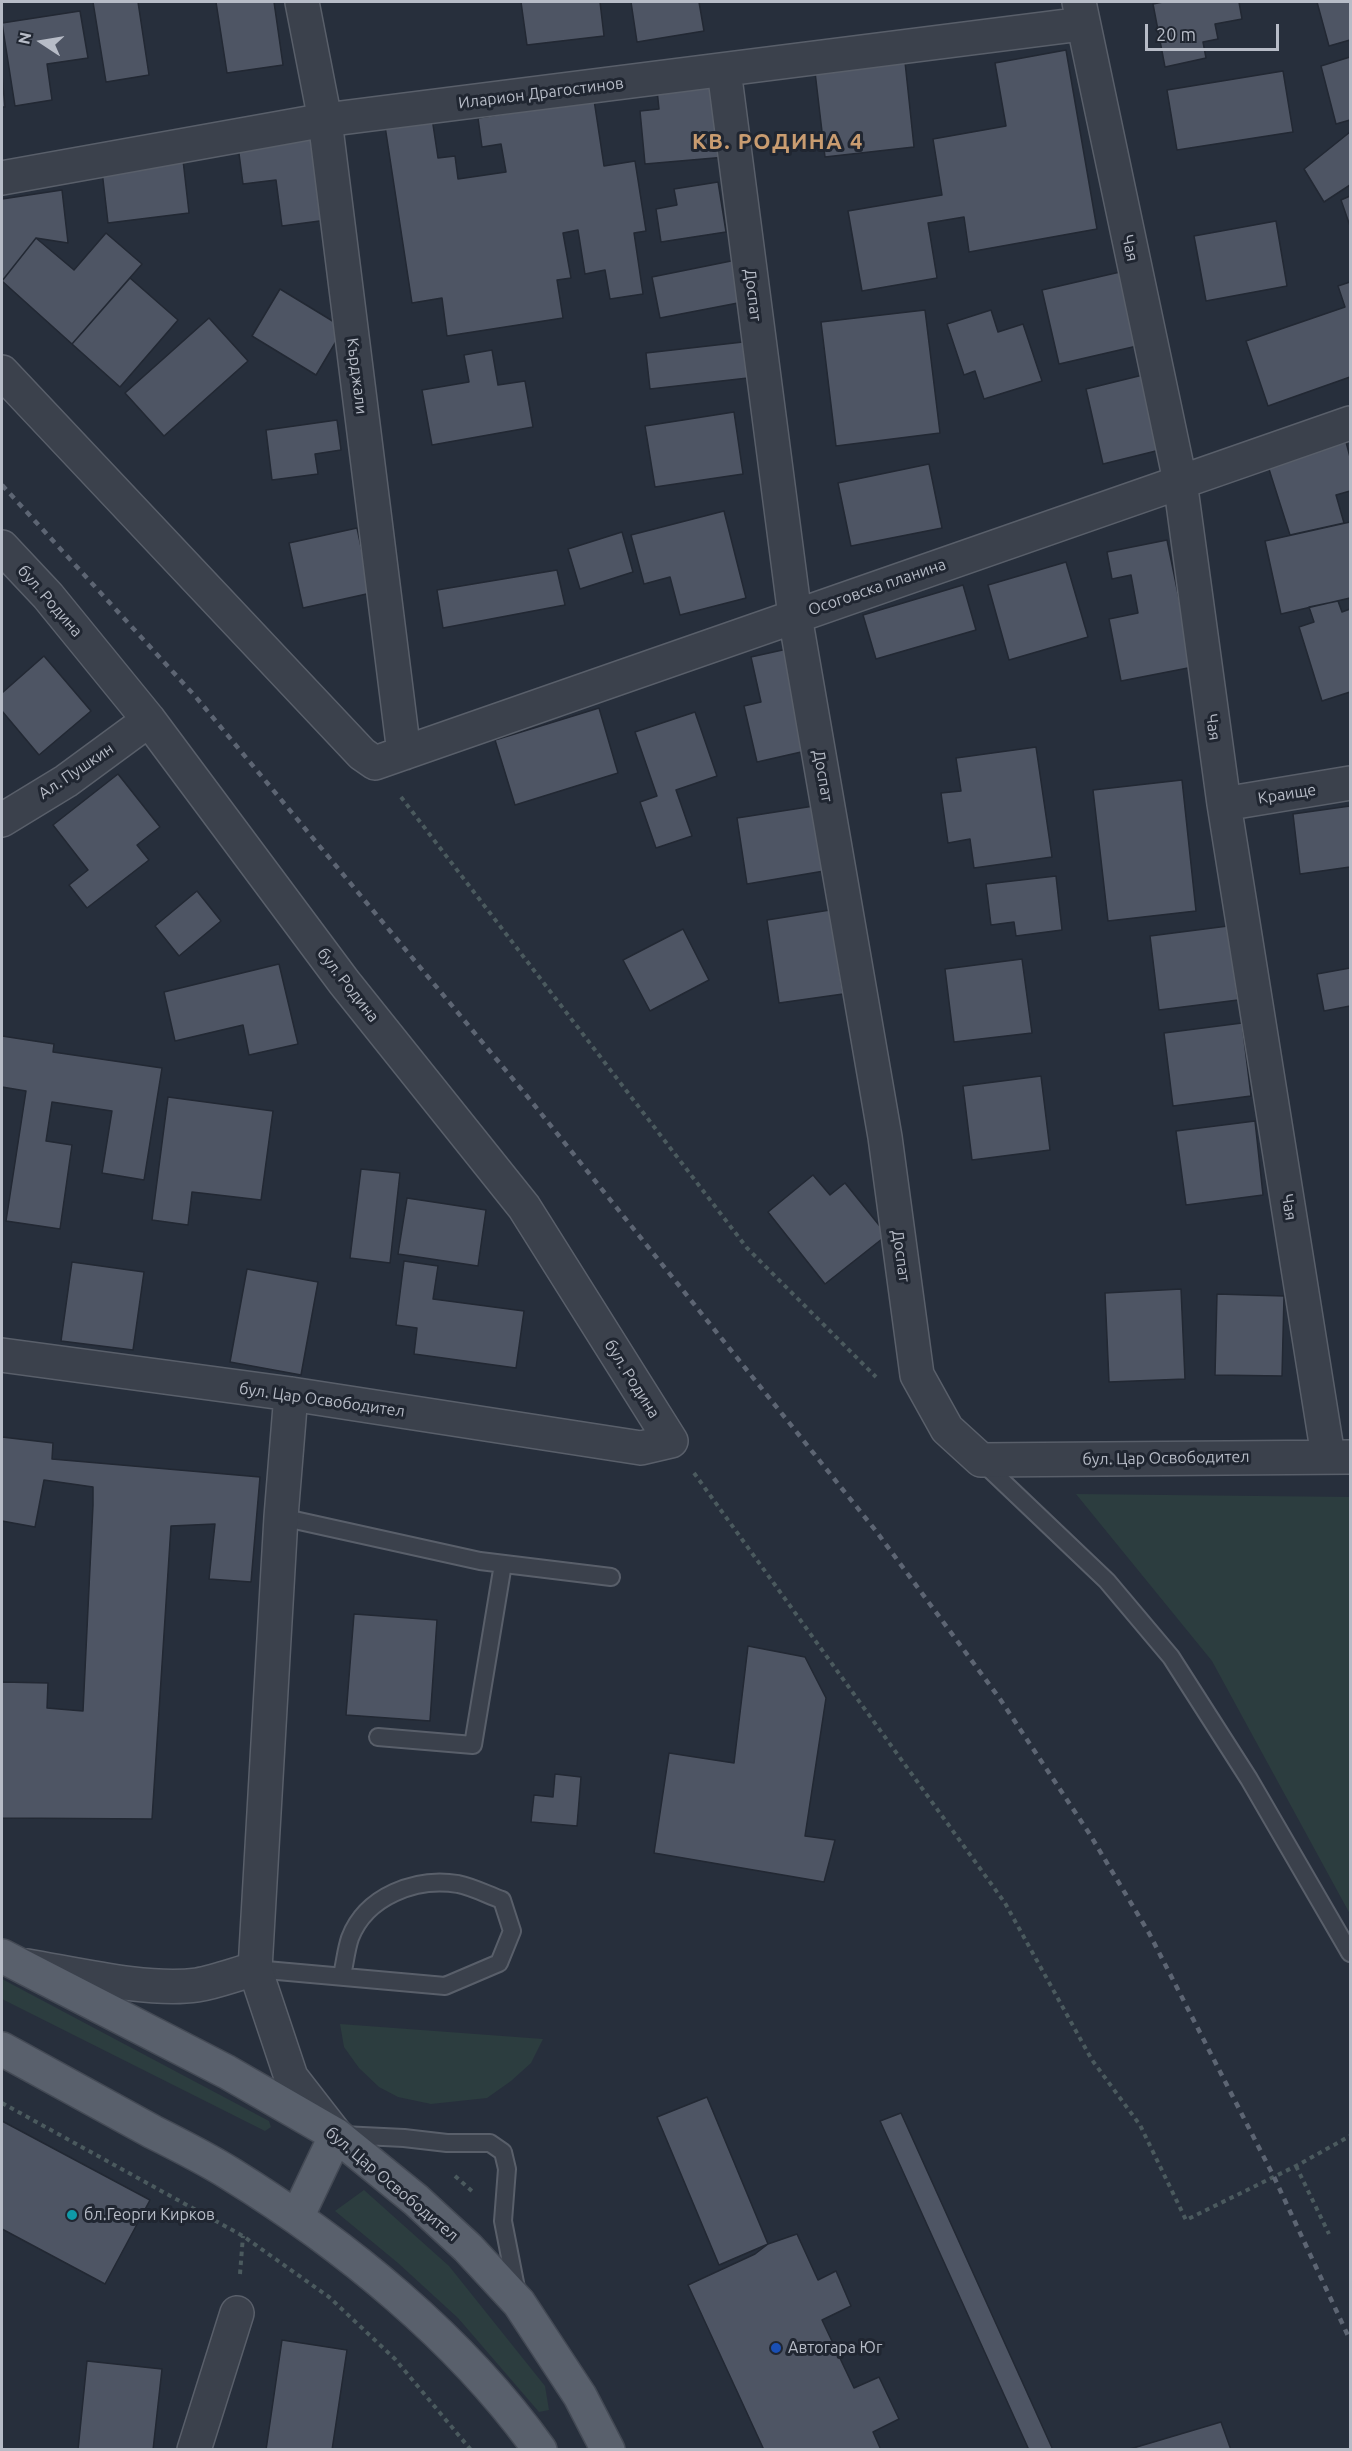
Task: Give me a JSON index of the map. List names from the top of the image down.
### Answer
{
  "streets": {
    "main road": ["бул. Цар Освободител"],
    "street": [
      "Иларион Драгостинов",
      "Чая",
      "Доспат",
      "Кърджали",
      "Осоговска планина",
      "бул. Родина",
      "Ал. Пушкин",
      "Краище"
    ]
  },
  "crossings": [
    ["Иларион Драгостинов", "Чая"],
    ["Иларион Драгостинов", "Доспат"],
    ["Иларион Драгостинов", "Кърджали"],
    ["Чая", "Осоговска планина"],
    ["Чая", "Краище"],
    ["Чая", "бул. Цар Освободител"],
    ["Доспат", "Осоговска планина"],
    ["Доспат", "бул. Цар Освободител"],
    ["Кърджали", "Осоговска планина"],
    ["бул. Родина", "Ал. Пушкин"],
    ["бул. Родина", "бул. Цар Освободител"]
  ],
  "districts": ["КВ. РОДИНА 4"],
  "places": ["бл.Георги Кирков", "Автогара Юг"],
  "scale_bar": "20 m",
  "north": "left"
}
